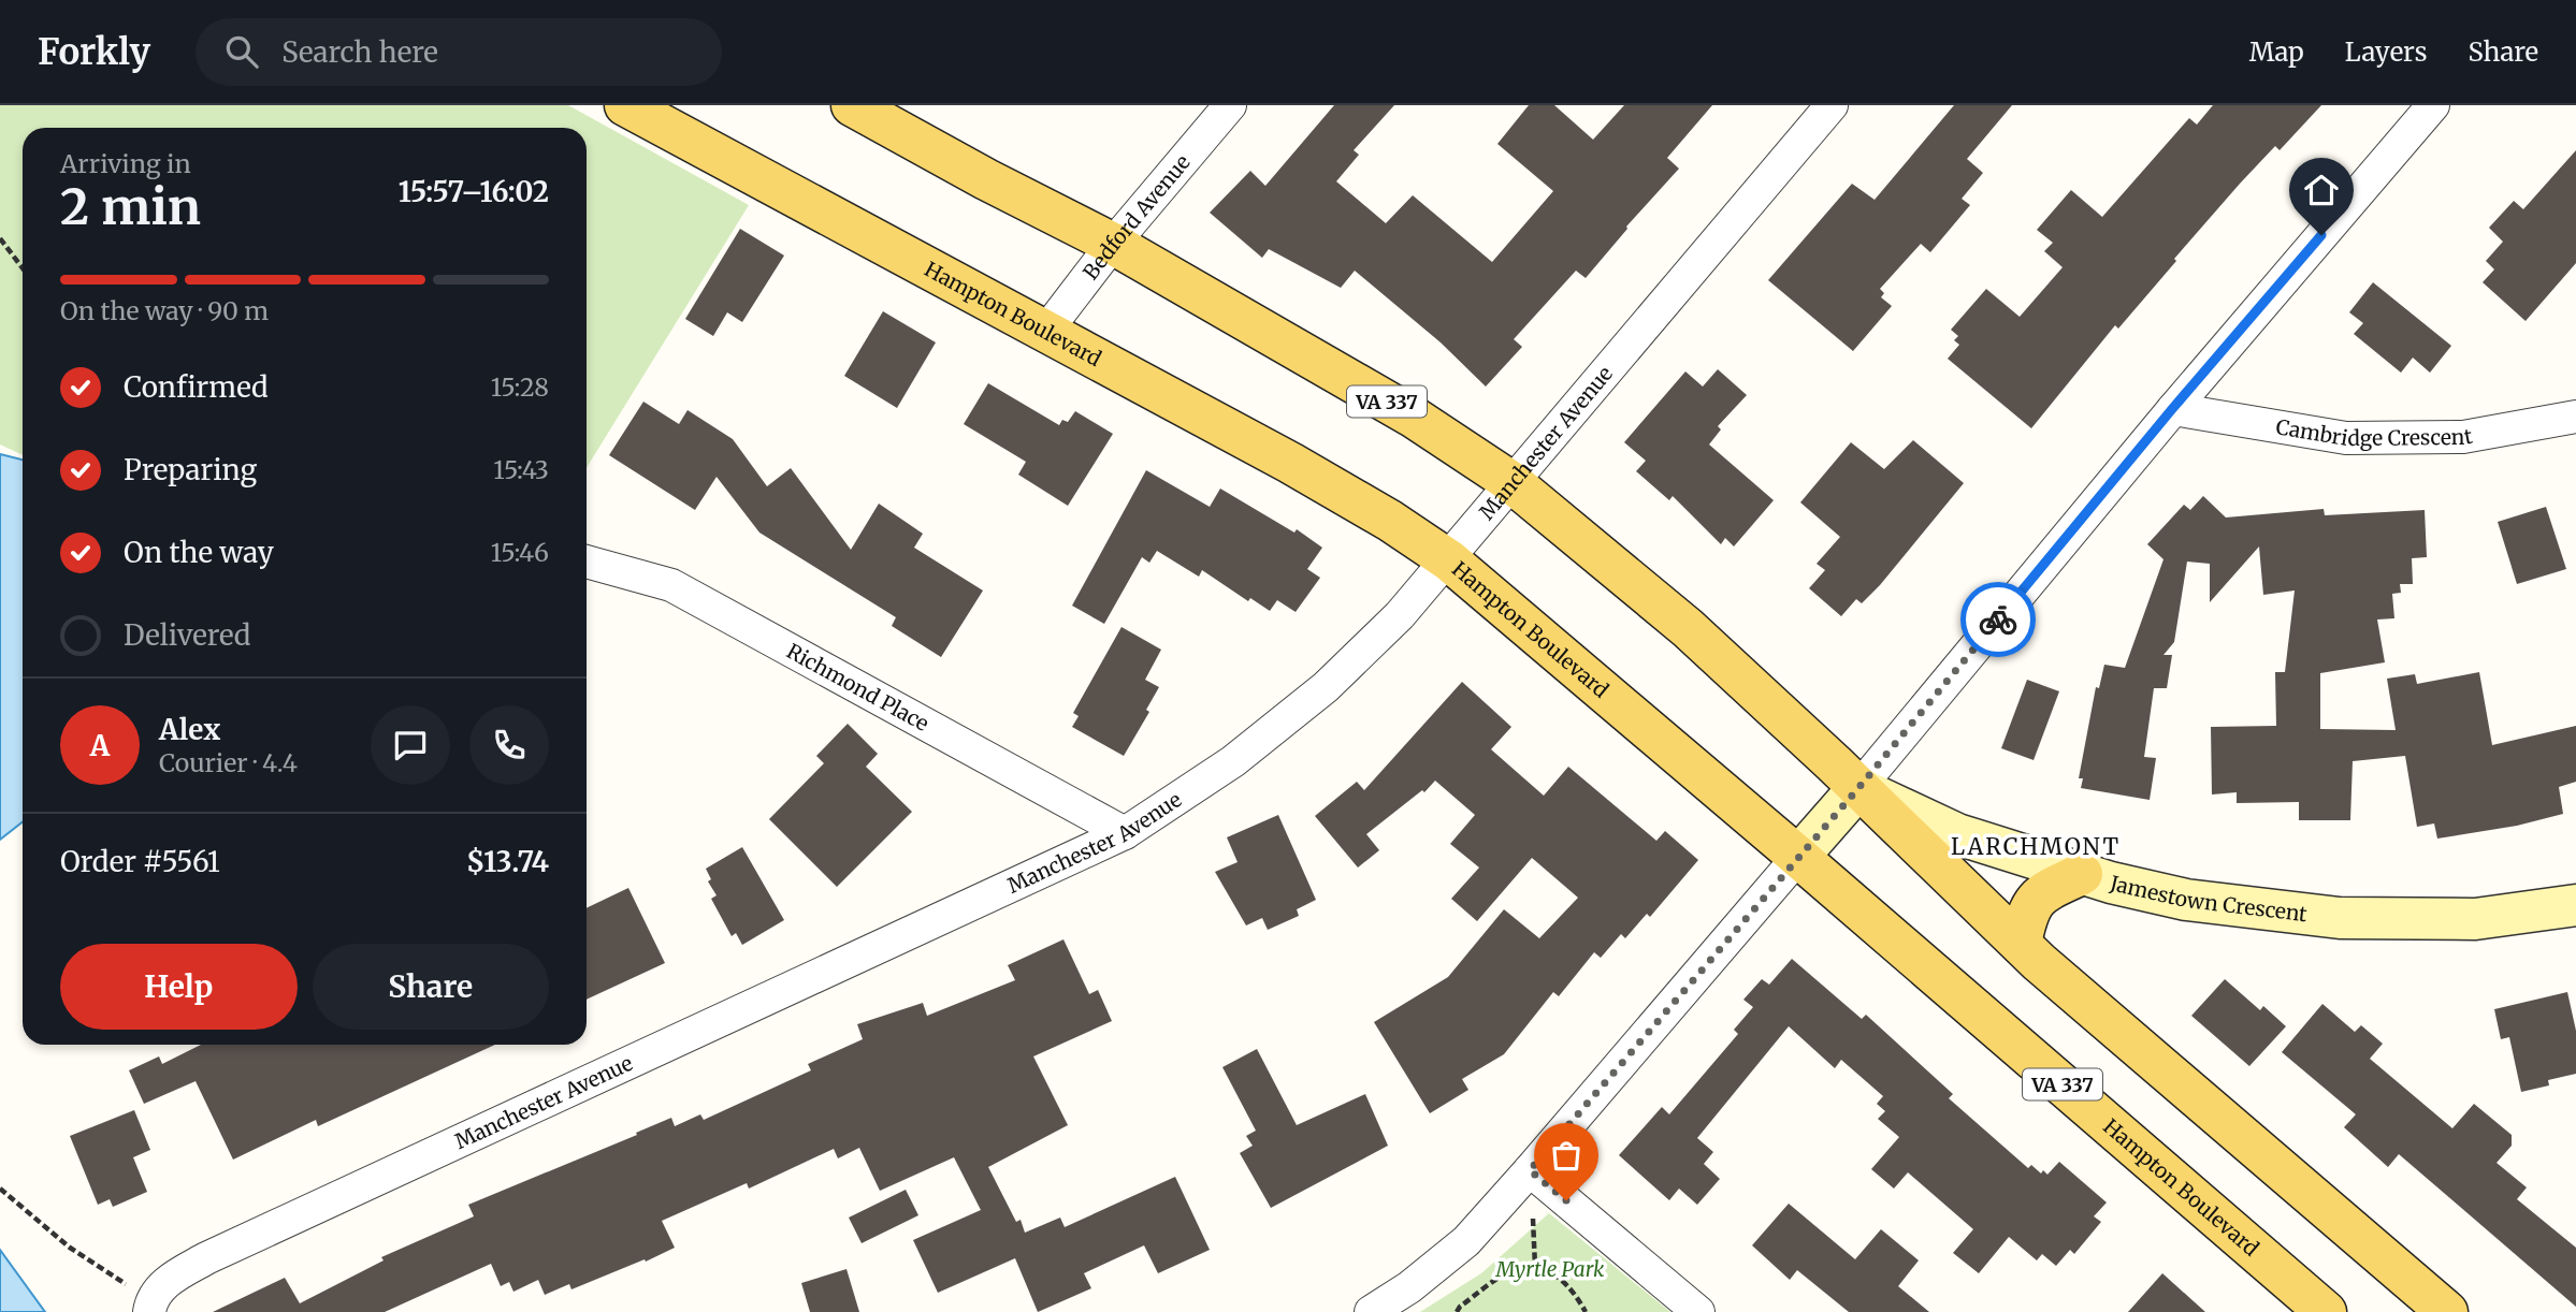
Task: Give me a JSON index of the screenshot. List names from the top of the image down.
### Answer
{
  "streets": {
    "main road": ["Hampton Boulevard", "VA 337", "Jamestown Crescent"],
    "street": [
      "Bedford Avenue",
      "Cambridge Crescent",
      "Manchester Avenue",
      "Richmond Place"
    ]
  },
  "crossings": [
    ["Bedford Avenue", "Hampton Boulevard"],
    ["Bedford Avenue", "VA 337"],
    ["Hampton Boulevard", "Manchester Avenue"],
    ["VA 337", "Manchester Avenue"],
    ["VA 337", "Jamestown Crescent"],
    ["Manchester Avenue", "Richmond Place"]
  ],
  "districts": ["LARCHMONT"],
  "parks": ["Myrtle Park"],
  "page": {
    "header": "Forkly",
    "search": "Search here",
    "nav": ["Map", "Layers", "Share"],
    "heading": ["2 min", "Arriving in", "15:57–16:02"],
    "panel": [
      "Alex",
      "Courier · 4.4",
      "Order #5561",
      "$13.74"
    ],
    "bar": "On the way · 90 m",
    "list": [
      ["Confirmed", "15:28"],
      ["Preparing", "15:43"],
      ["On the way", "15:46"],
      "Delivered"
    ],
    "round": "A",
    "buttons": ["Help", "Share"]
  }
}
